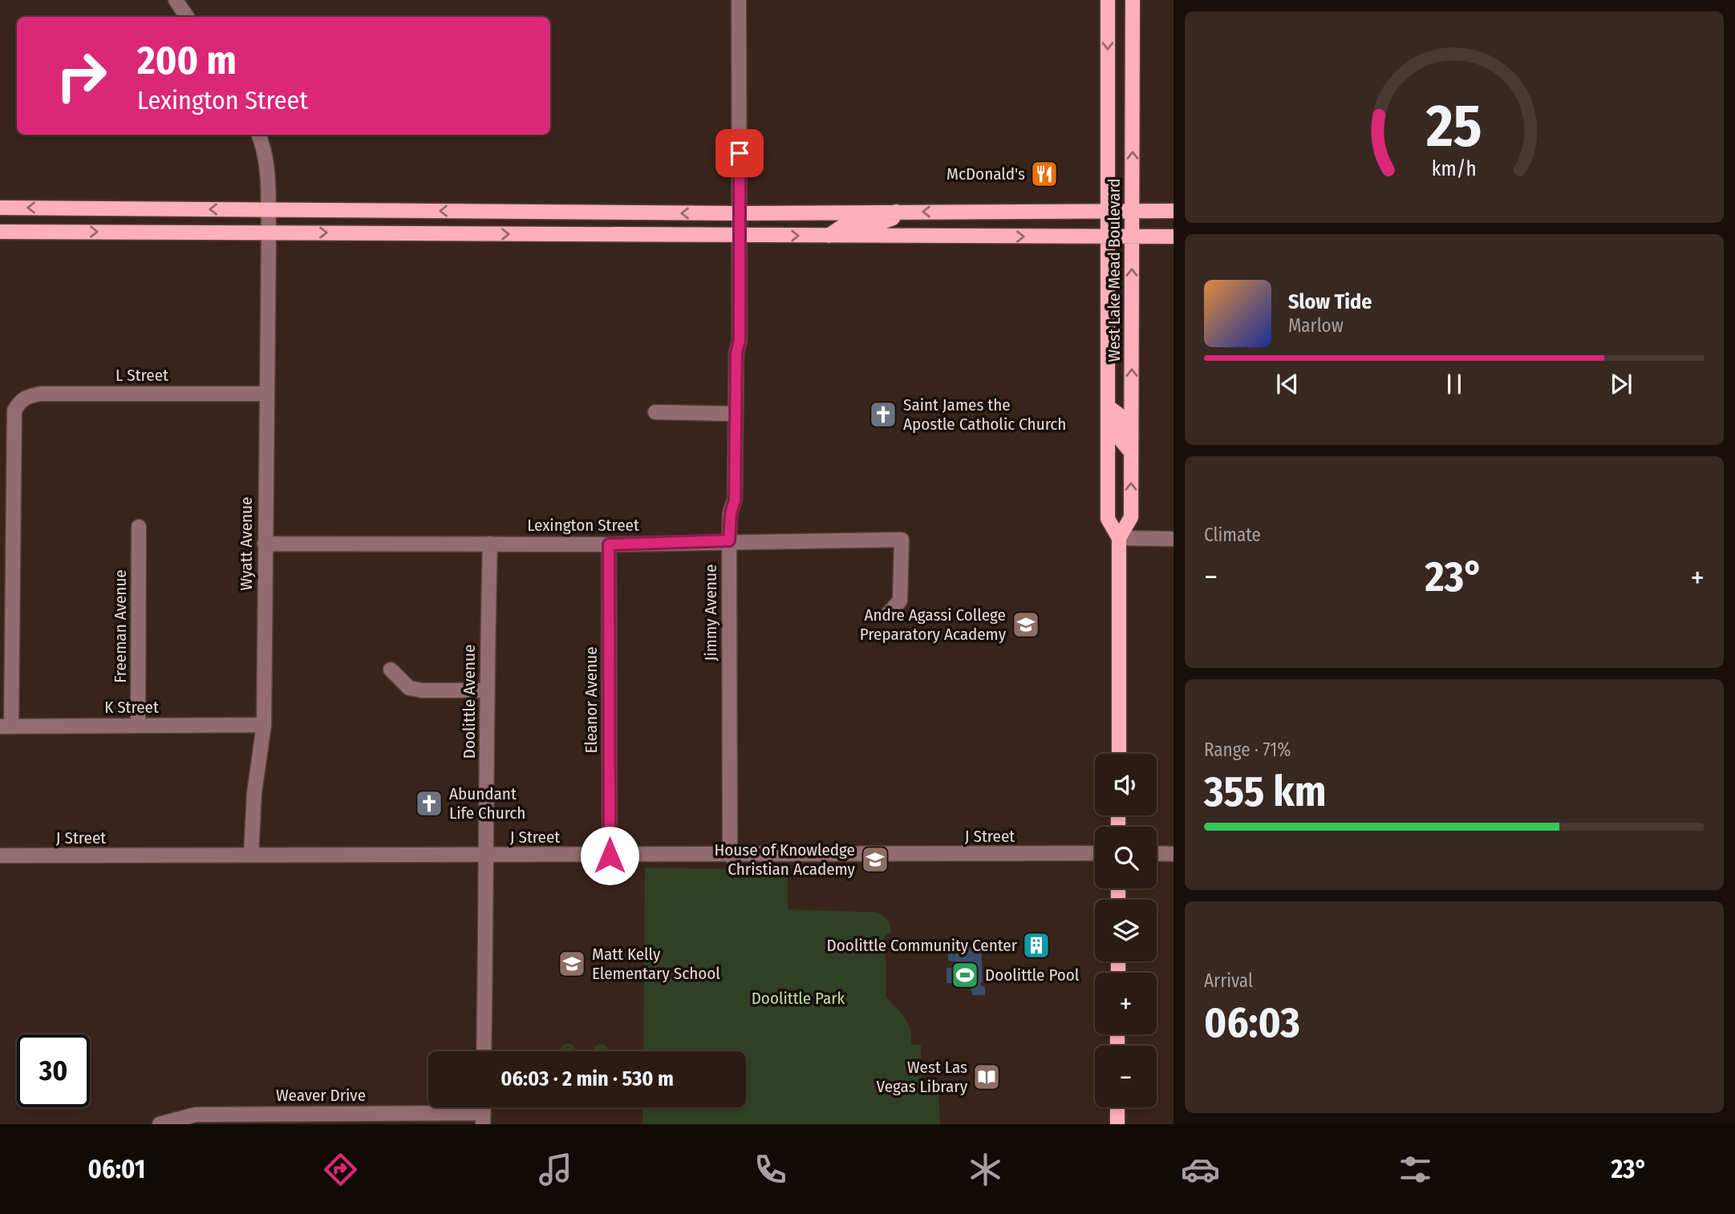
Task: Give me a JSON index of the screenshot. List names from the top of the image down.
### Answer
{
  "streets": {
    "main road": ["West Lake Mead Boulevard"],
    "street": [
      "L Street",
      "Lexington Street",
      "Wyatt Avenue",
      "Jimmy Avenue",
      "Freeman Avenue",
      "Eleanor Avenue",
      "Doolittle Avenue",
      "K Street",
      "J Street",
      "Weaver Drive"
    ]
  },
  "crossings": [
    ["L Street", "Wyatt Avenue"],
    ["L Street", "K Street"],
    ["Lexington Street", "Wyatt Avenue"],
    ["Lexington Street", "Jimmy Avenue"],
    ["Lexington Street", "Eleanor Avenue"],
    ["Lexington Street", "Doolittle Avenue"],
    ["Wyatt Avenue", "K Street"],
    ["Wyatt Avenue", "J Street"],
    ["Jimmy Avenue", "J Street"],
    ["Freeman Avenue", "K Street"],
    ["Eleanor Avenue", "J Street"],
    ["Doolittle Avenue", "J Street"]
  ],
  "parks": ["Doolittle Park"],
  "places": {
    "restaurant": ["McDonald's"],
    "church": ["Saint James the Apostle Catholic Church", "Abundant Life Church"],
    "school or university": ["Andre Agassi College Preparatory Academy", "House of Knowledge Christian Academy", "Matt Kelly Elementary School"],
    "building": ["Doolittle Community Center"],
    "sports": ["Doolittle Pool"],
    "library": ["West Las Vegas Library"]
  },
  "page": {
    "turn": ["200 m", "Lexington Street"],
    "song": ["Slow Tide", "Marlow"],
    "tile": [
      "Climate",
      ["Range · 71%", "355 km"],
      ["Arrival", "06:03"]
    ],
    "heat": ["−", "23°", "+"],
    "map_buttons": ["+", "−"],
    "limit": "30",
    "trip": "06:03 · 2 min · 530 m",
    "tabs": ["06:01", "23°"],
    "gauge": ["25", "km/h"]
  }
}
